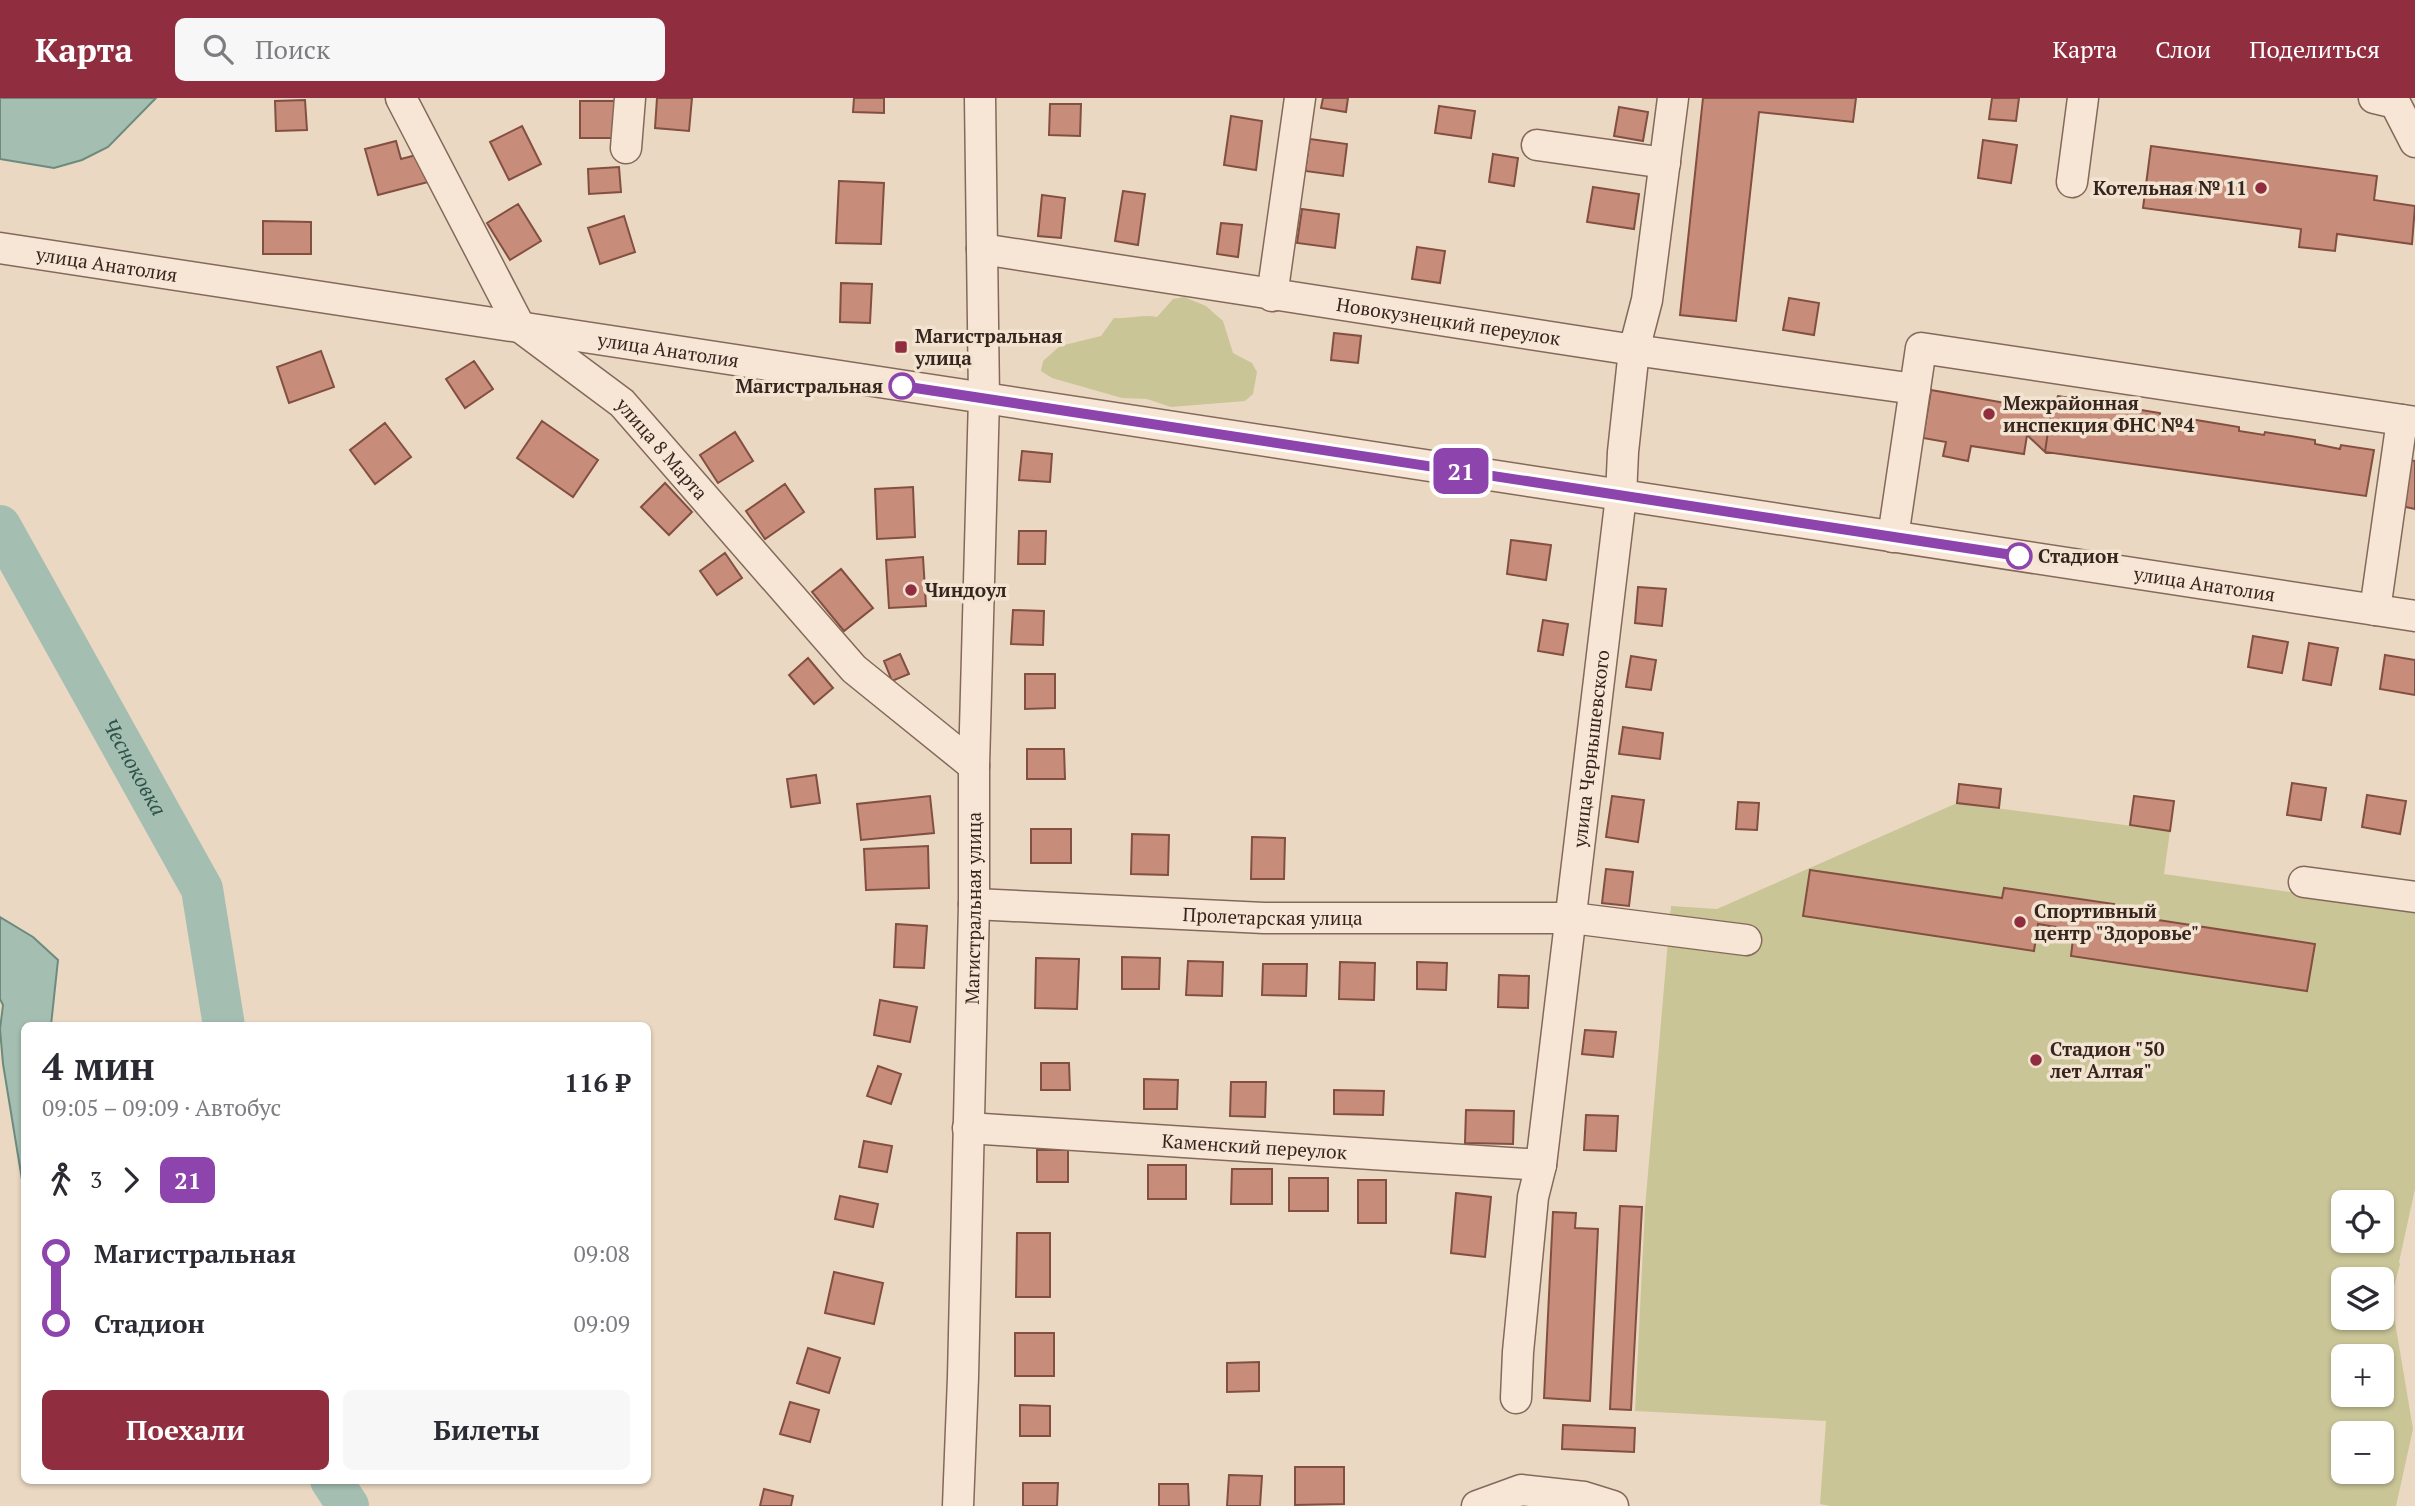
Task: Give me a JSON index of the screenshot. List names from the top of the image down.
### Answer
{
  "streets": {
    "street": [
      "улица Анатолия",
      "Новокузнецкий переулок",
      "улица 8 Марта",
      "улица Чернышевского",
      "Магистральная улица",
      "Пролетарская улица",
      "Каменский переулок"
    ]
  },
  "crossings": [
    ["улица Анатолия", "улица 8 Марта"],
    ["улица Анатолия", "улица Чернышевского"],
    ["улица Анатолия", "Магистральная улица"],
    ["Новокузнецкий переулок", "улица Чернышевского"],
    ["Новокузнецкий переулок", "Магистральная улица"],
    ["улица 8 Марта", "Магистральная улица"],
    ["улица Чернышевского", "Пролетарская улица"],
    ["улица Чернышевского", "Каменский переулок"],
    ["Магистральная улица", "Пролетарская улица"],
    ["Магистральная улица", "Каменский переулок"]
  ],
  "water": ["Чесноковка"],
  "places": {
    "other": [
      "Котельная № 11",
      "Магистральная",
      "Межрайонная инспекция ФНС №4",
      "Стадион",
      "Чиндоул",
      "Спортивный центр \"Здоровье\"",
      "Стадион \"50 лет Алтая\""
    ],
    "transit": ["Магистральная улица"]
  },
  "lines": ["bus line 21"],
  "page": {
    "header": "Карта",
    "search": "Поиск",
    "nav": ["Карта", "Слои", "Поделиться"],
    "on_map": "21",
    "heading": ["4 мин", "09:05 – 09:09 · Автобус", "116 ₽"],
    "legs": ["3", "21"],
    "map_buttons": ["+", "−"],
    "list": [
      {
        "name": "Магистральная",
        "value": "09:08"
      },
      {
        "name": "Стадион",
        "value": "09:09"
      }
    ],
    "buttons": ["Поехали", "Билеты"]
  }
}
